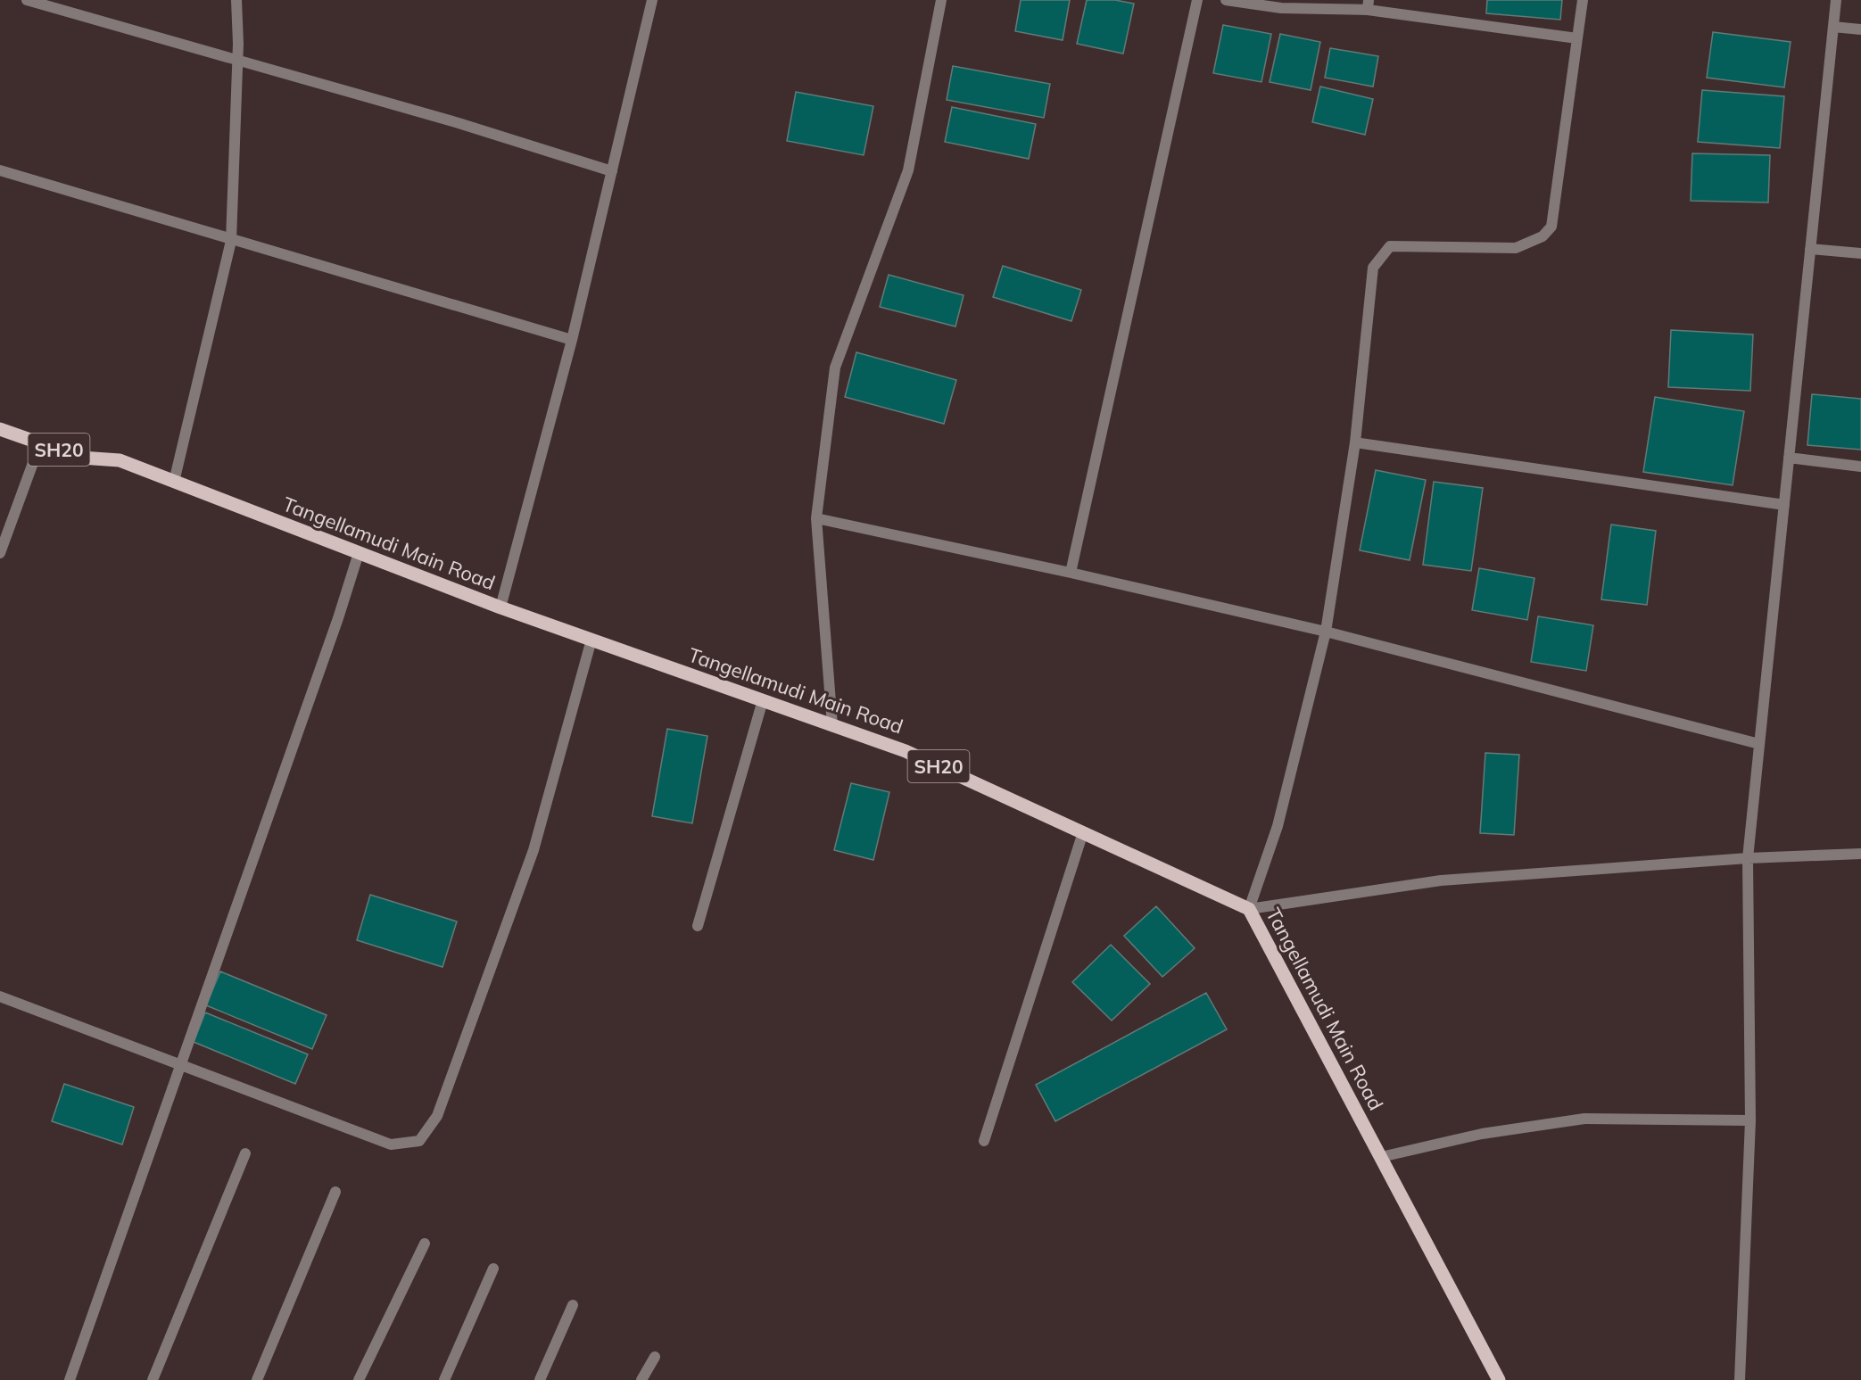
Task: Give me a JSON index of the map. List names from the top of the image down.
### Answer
{
  "streets": {
    "main road": ["SH20", "Tangellamudi Main Road"]
  },
  "crossings": [
    ["SH20", "Tangellamudi Main Road"]
  ]
}
